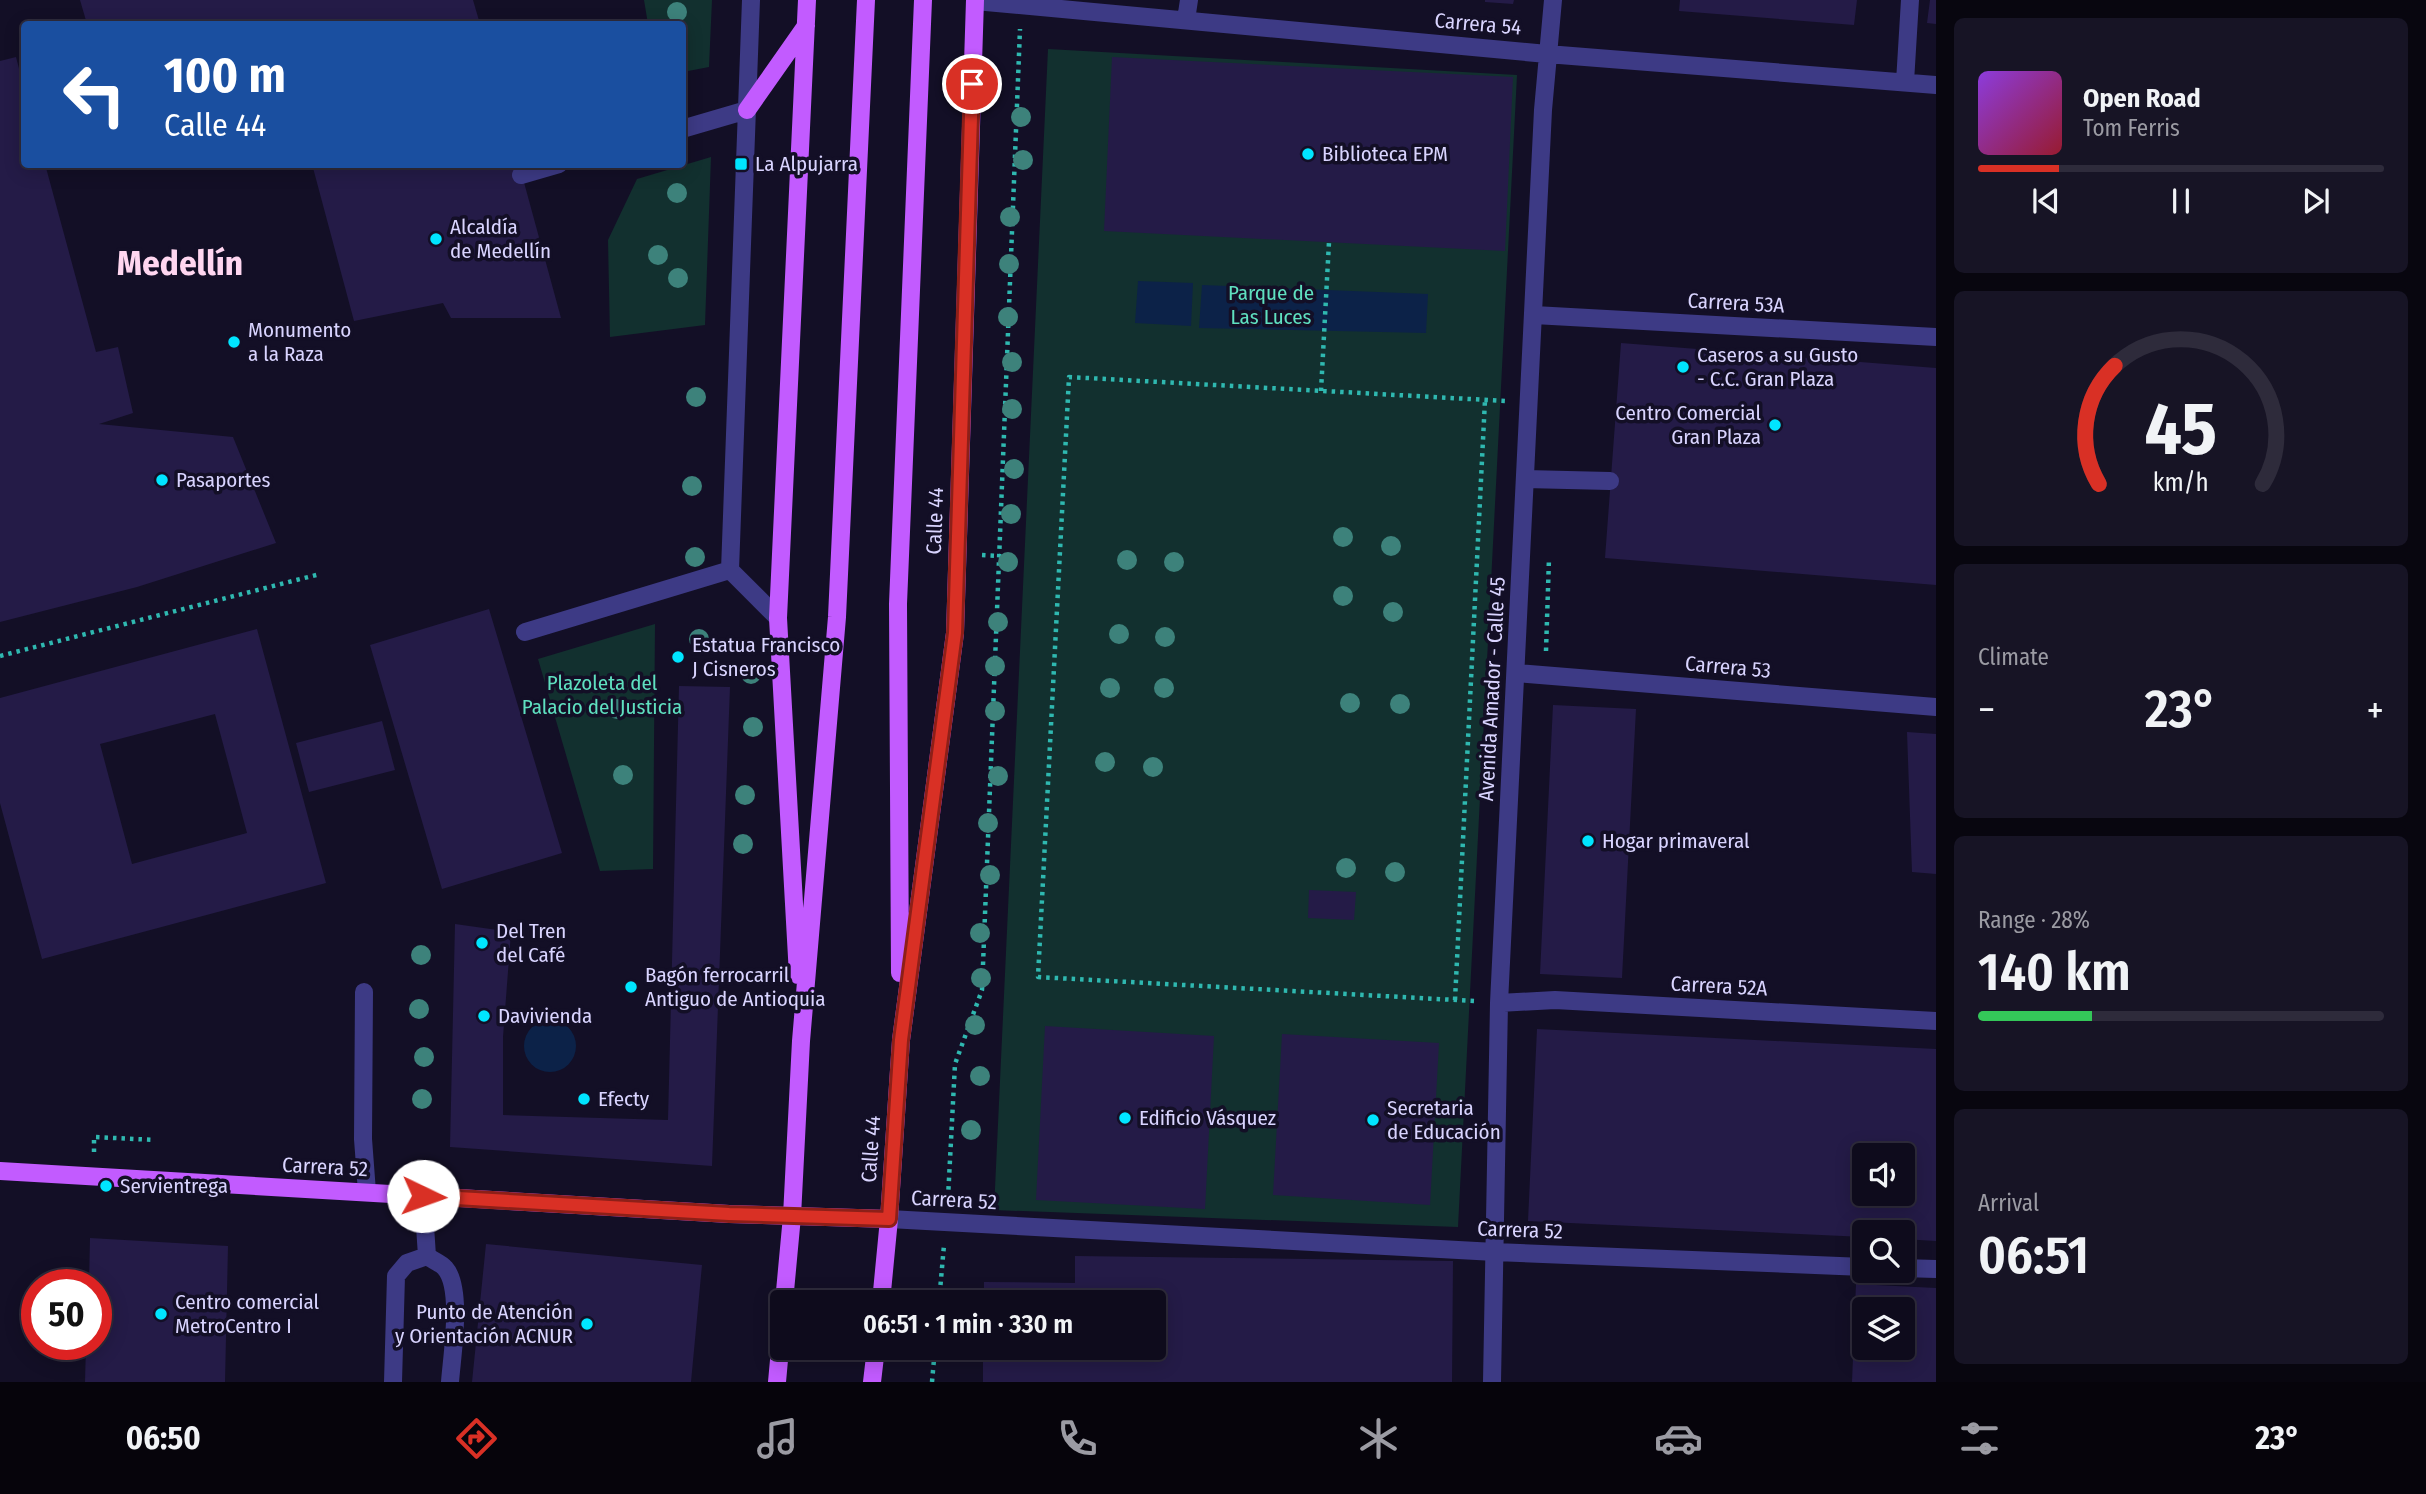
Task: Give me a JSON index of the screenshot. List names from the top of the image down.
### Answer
{
  "streets": {
    "main road": ["Calle 44", "Carrera 52"],
    "street": [
      "Carrera 54",
      "Carrera 53A",
      "Carrera 53",
      "Avenida Amador - Calle 45",
      "Carrera 52A"
    ]
  },
  "crossings": [
    ["Carrera 54", "Calle 44"],
    ["Carrera 54", "Avenida Amador - Calle 45"],
    ["Carrera 53A", "Avenida Amador - Calle 45"],
    ["Calle 44", "Carrera 52"],
    ["Carrera 53", "Avenida Amador - Calle 45"],
    ["Avenida Amador - Calle 45", "Carrera 52A"],
    ["Avenida Amador - Calle 45", "Carrera 52"]
  ],
  "districts": ["Medellín"],
  "parks": ["Parque de Las Luces", "Plazoleta del Palacio del Justicia"],
  "places": {
    "other": [
      "Biblioteca EPM",
      "Alcaldía de Medellín",
      "Monumento a la Raza",
      "Caseros a su Gusto - C.C. Gran Plaza",
      "Centro Comercial Gran Plaza",
      "Pasaportes",
      "Estatua Francisco J Cisneros",
      "Hogar primaveral",
      "Del Tren del Café",
      "Bagón ferrocarril Antiguo de Antioquia",
      "Davivienda",
      "Efecty",
      "Edificio Vásquez",
      "Secretaria de Educación",
      "Servientrega",
      "Centro comercial MetroCentro I",
      "Punto de Atención y Orientación ACNUR"
    ],
    "transit": ["La Alpujarra"]
  },
  "page": {
    "turn": ["100 m", "Calle 44"],
    "song": ["Open Road", "Tom Ferris"],
    "tile": [
      "Climate",
      ["Range · 28%", "140 km"],
      ["Arrival", "06:51"]
    ],
    "heat": ["−", "23°", "+"],
    "limit": "50",
    "trip": "06:51 · 1 min · 330 m",
    "tabs": ["06:50", "23°"],
    "gauge": ["45", "km/h"]
  }
}
